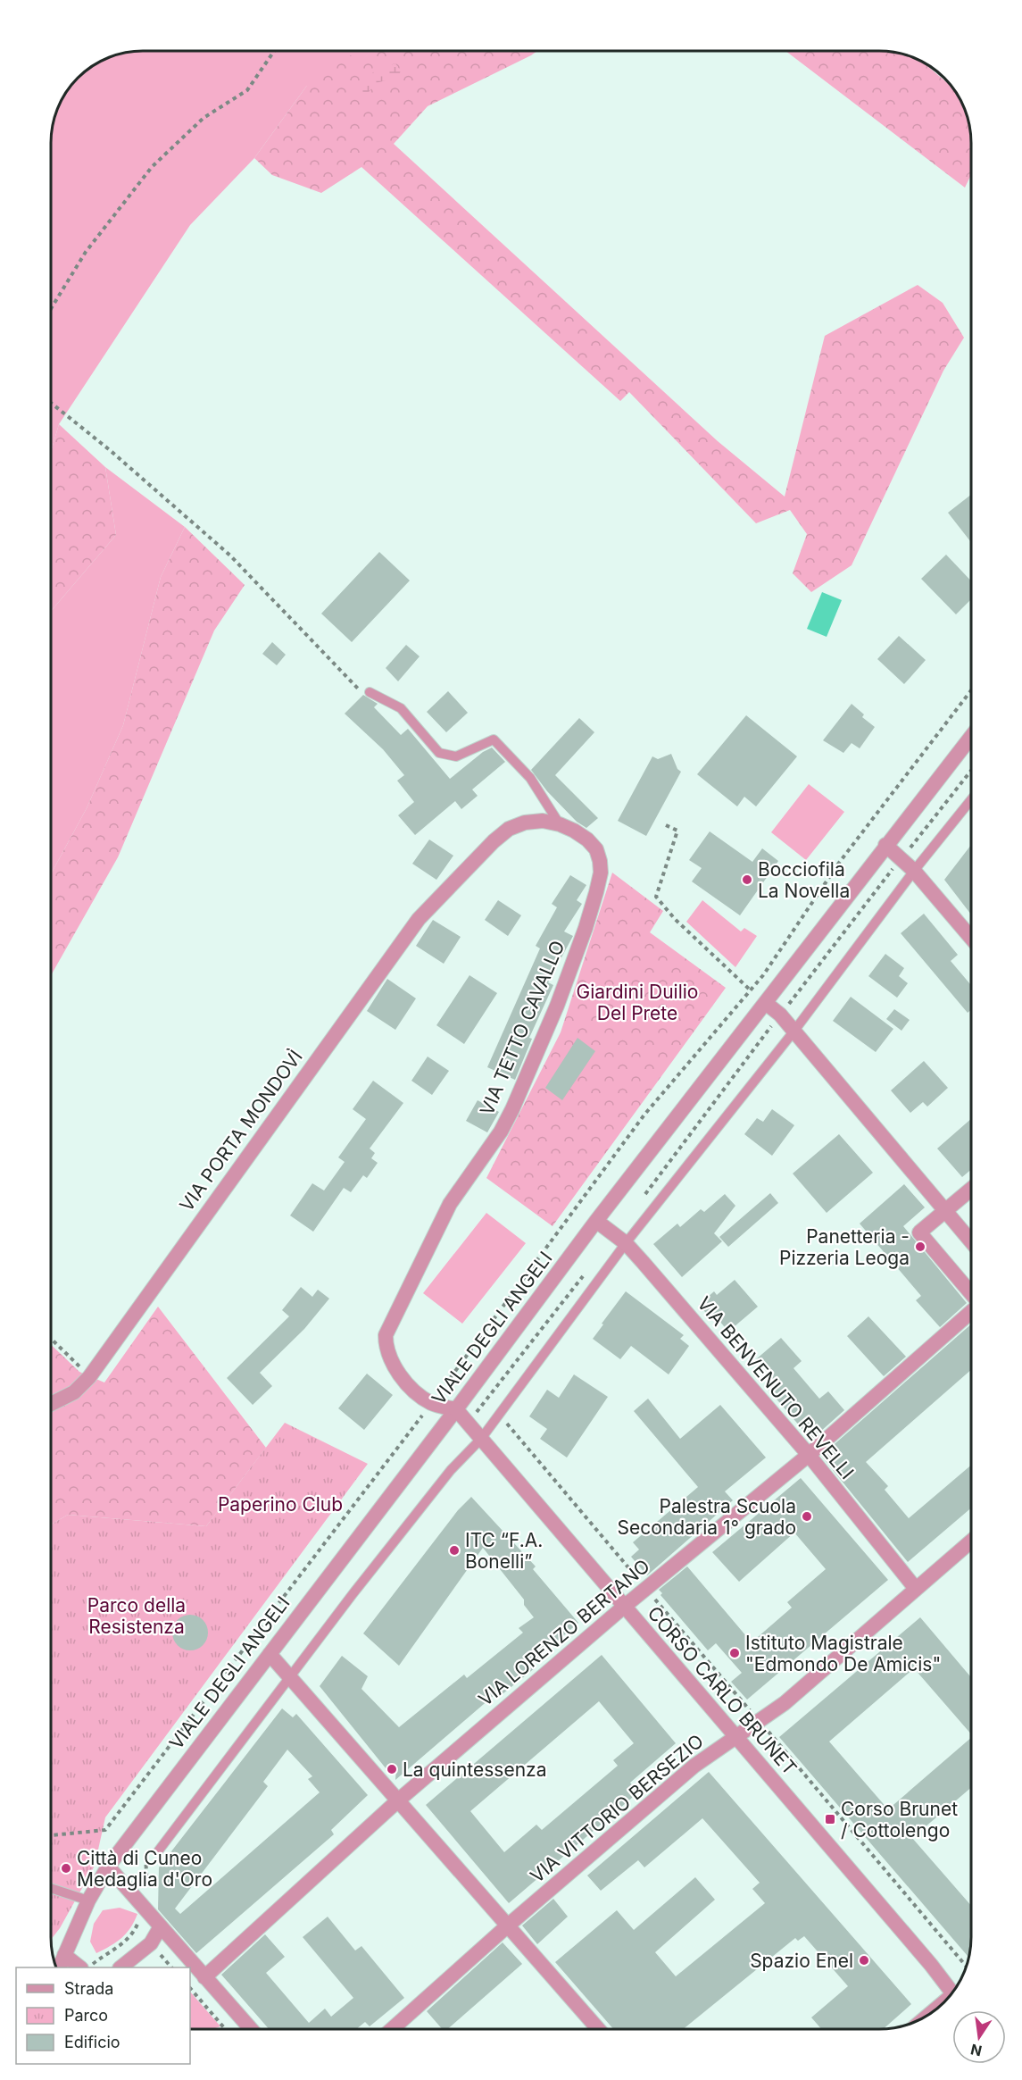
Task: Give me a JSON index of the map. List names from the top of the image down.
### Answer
{
  "streets": {
    "street": [
      "VIA TETTO CAVALLO",
      "VIA PORTA MONDOVÌ",
      "VIALE DEGLI ANGELI",
      "VIA BENVENUTO REVELLI",
      "VIA LORENZO BERTANO",
      "CORSO CARLO BRUNET",
      "VIA VITTORIO BERSEZIO"
    ]
  },
  "crossings": [
    ["VIA TETTO CAVALLO", "VIA PORTA MONDOVÌ"],
    ["VIA TETTO CAVALLO", "VIALE DEGLI ANGELI"],
    ["VIA TETTO CAVALLO", "CORSO CARLO BRUNET"],
    ["VIALE DEGLI ANGELI", "VIA BENVENUTO REVELLI"],
    ["VIALE DEGLI ANGELI", "CORSO CARLO BRUNET"],
    ["VIA BENVENUTO REVELLI", "VIA LORENZO BERTANO"],
    ["VIA BENVENUTO REVELLI", "VIA VITTORIO BERSEZIO"],
    ["VIA LORENZO BERTANO", "CORSO CARLO BRUNET"],
    ["CORSO CARLO BRUNET", "VIA VITTORIO BERSEZIO"]
  ],
  "parks": ["Giardini Duilio Del Prete", "Paperino Club", "Parco della Resistenza"],
  "places": {
    "other": [
      "Bocciofila La Novella",
      "Panetteria - Pizzeria Leoga",
      "Palestra Scuola Secondaria 1° grado",
      "ITC “F.A. Bonelli”",
      "Istituto Magistrale \"Edmondo De Amicis\"",
      "La quintessenza",
      "Città di Cuneo Medaglia d'Oro",
      "Spazio Enel"
    ],
    "transit": ["Corso Brunet / Cottolengo"]
  },
  "legend": ["Strada", "Parco", "Edificio"],
  "north": "bottom"
}
